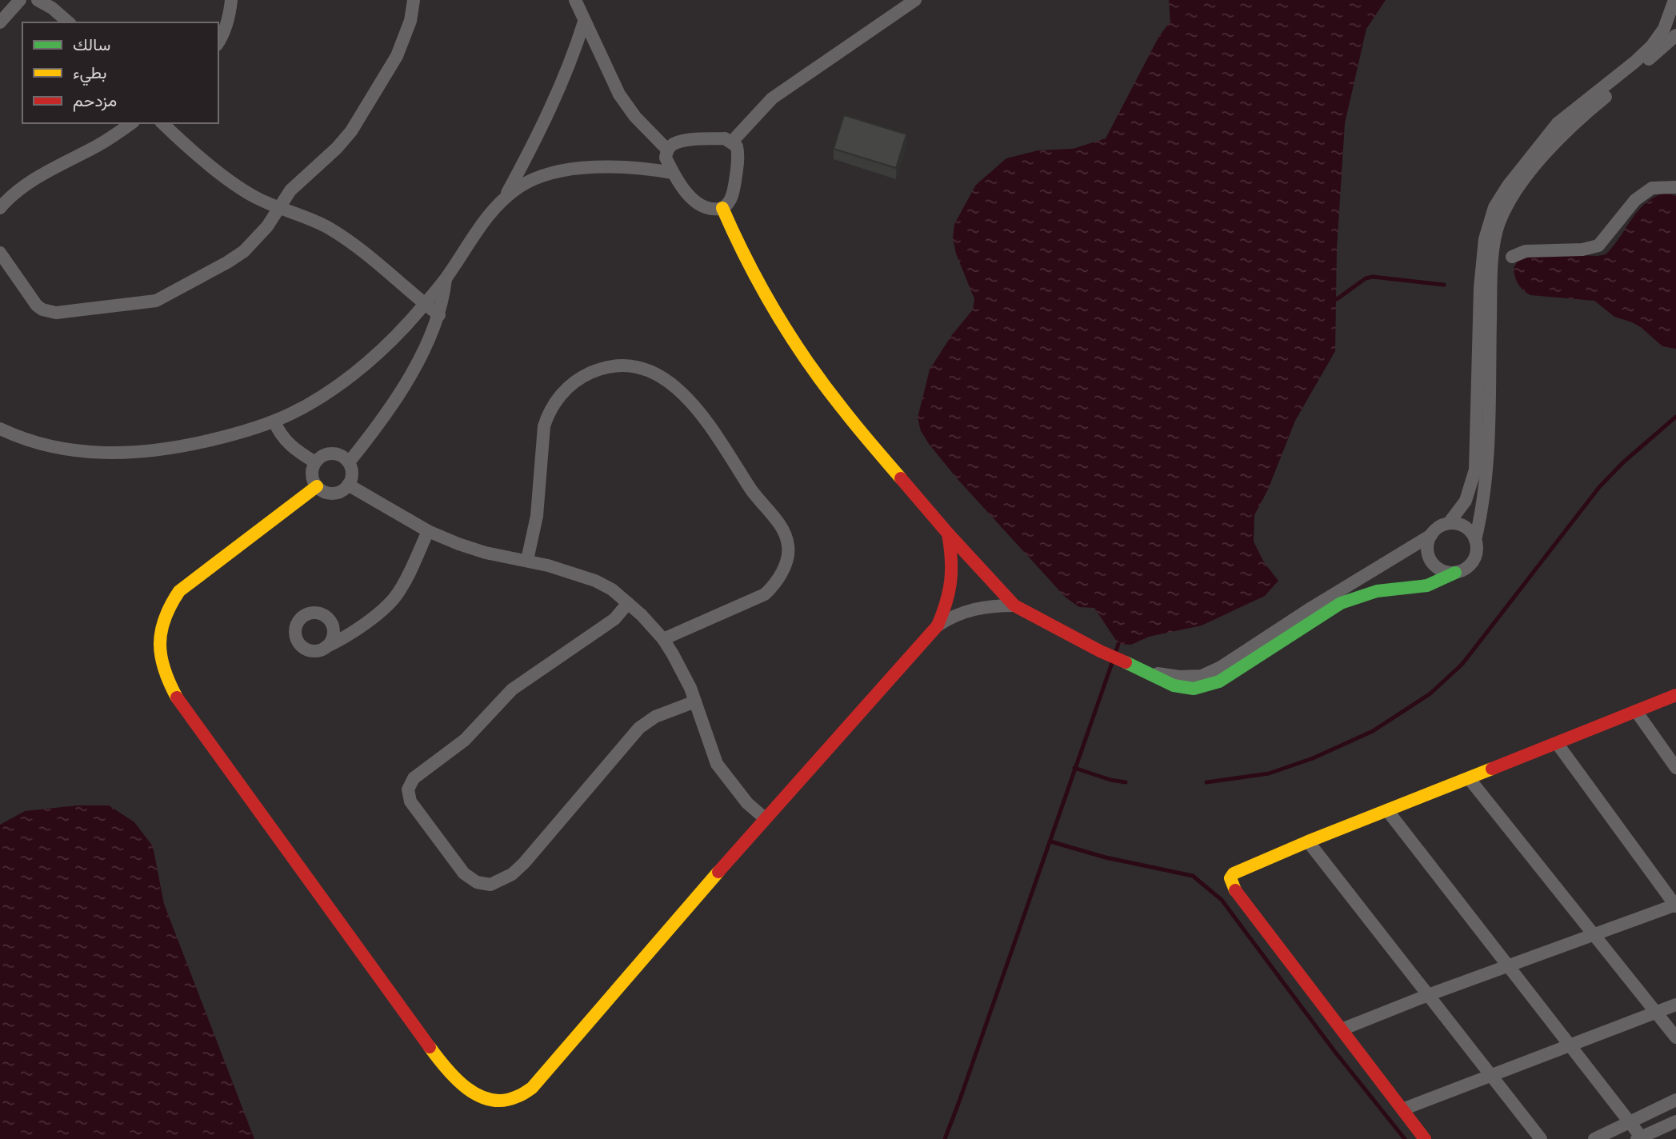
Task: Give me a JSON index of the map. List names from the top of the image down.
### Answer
{
  "legend": ["سالك", "بطيء", "مزدحم"]
}
